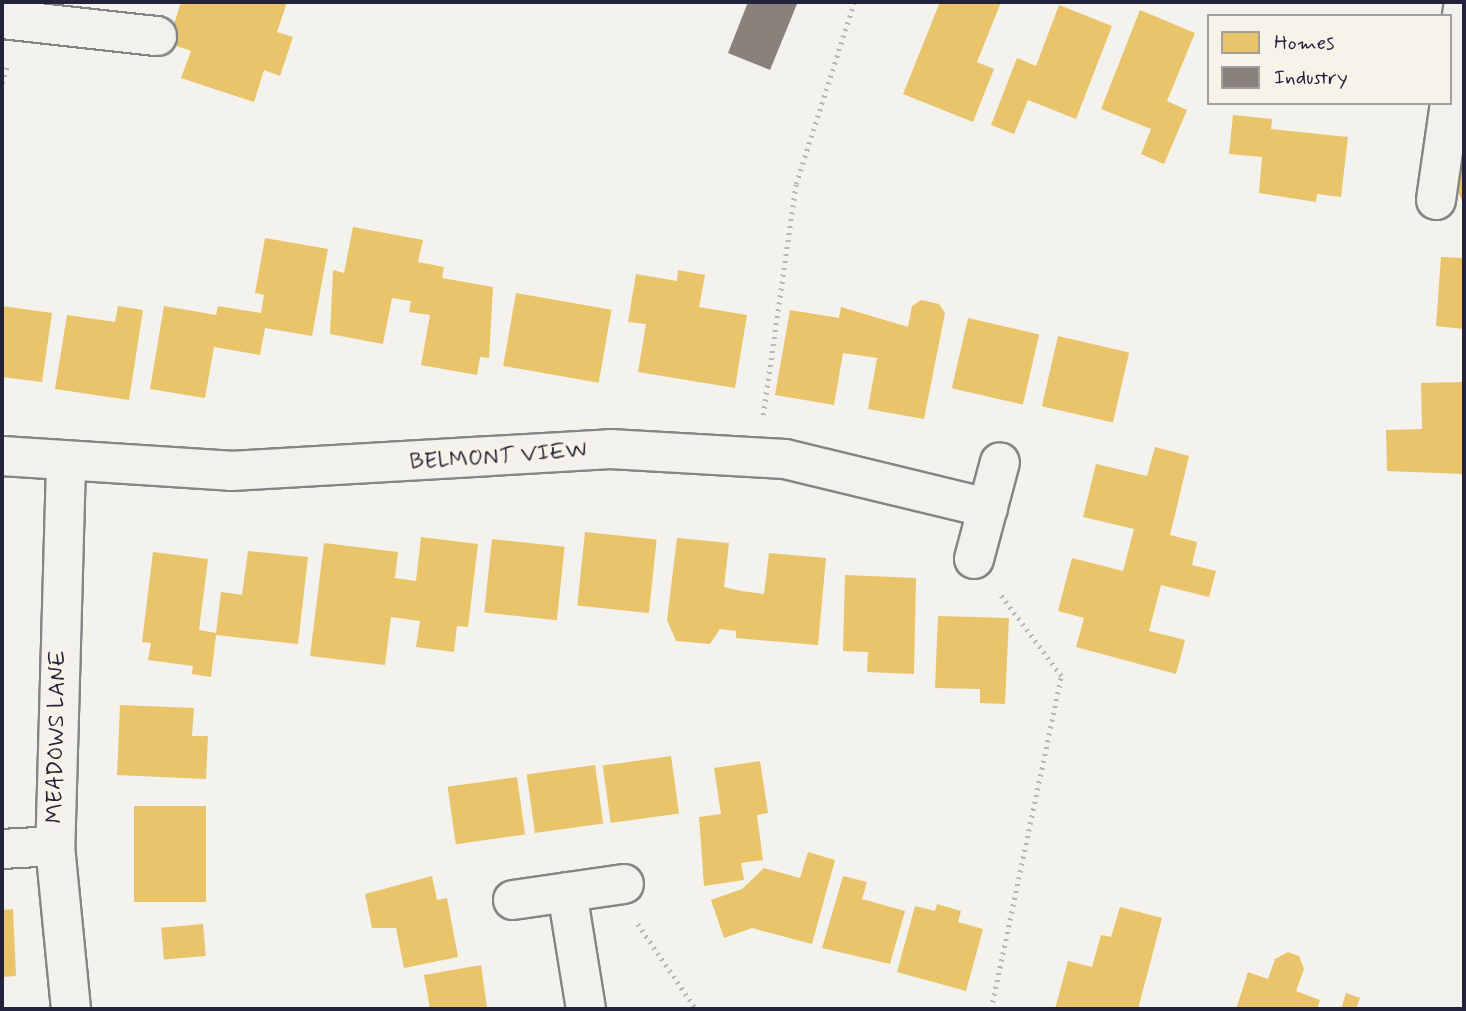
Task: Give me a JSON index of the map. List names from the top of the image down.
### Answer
{
  "streets": {
    "street": ["BELMONT VIEW", "MEADOWS LANE"]
  },
  "crossings": [
    ["BELMONT VIEW", "MEADOWS LANE"]
  ],
  "legend": ["Homes", "Industry"]
}
